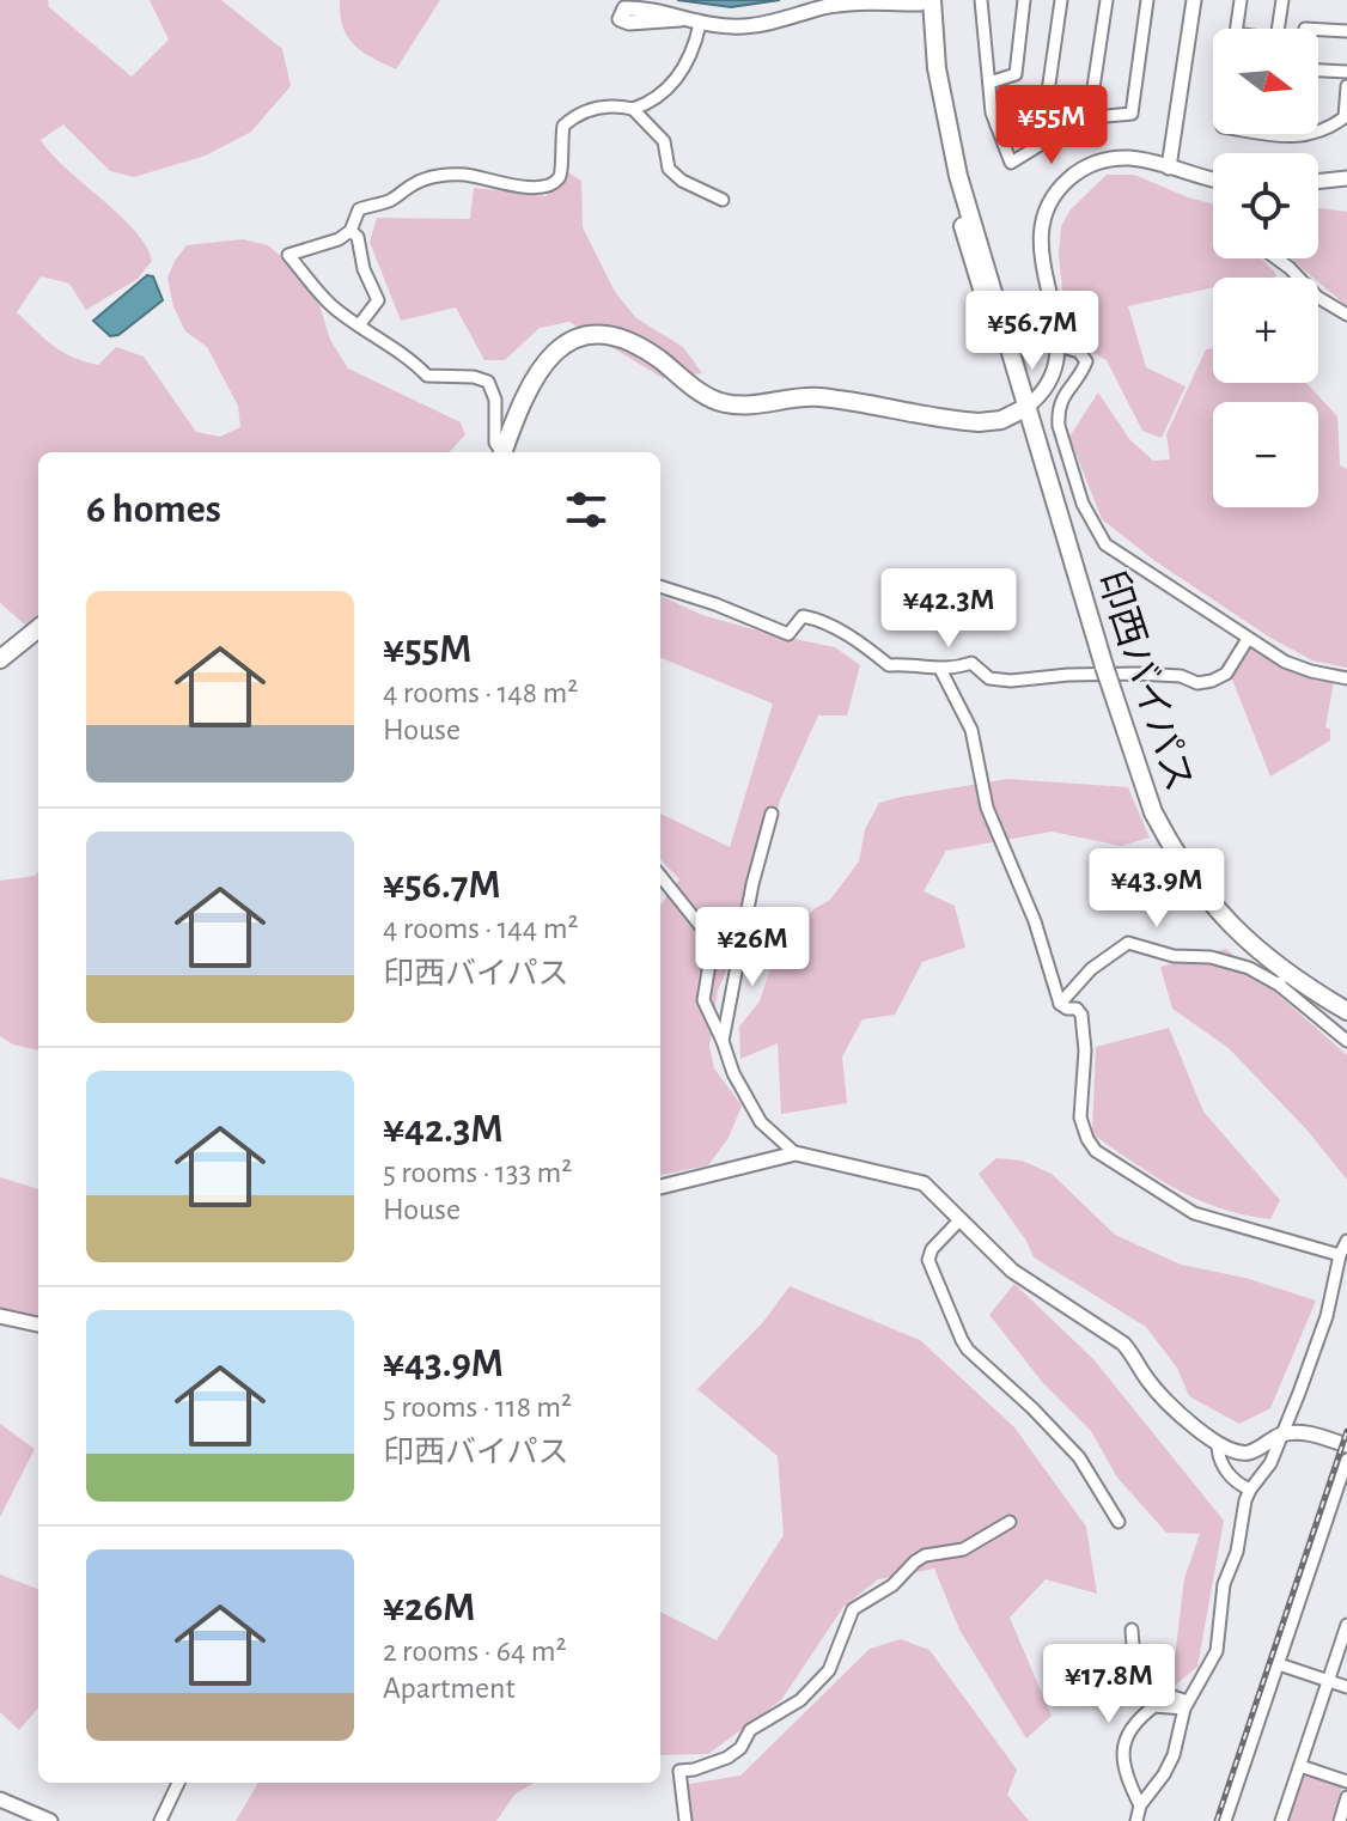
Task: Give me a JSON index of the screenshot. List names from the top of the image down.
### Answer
{
  "streets": {
    "main road": ["印西バイパス"]
  },
  "north": "right",
  "page": {
    "map_buttons": ["+", "−"],
    "price": [
      "¥55M",
      "¥56.7M",
      "¥42.3M",
      "¥43.9M",
      "¥26M",
      "¥17.8M"
    ],
    "heading": "6 homes",
    "list": [
      {
        "name": "¥55M",
        "note": "4 rooms · 148 m² · House"
      },
      {
        "name": "¥56.7M",
        "note": "4 rooms · 144 m² · 印西バイパス"
      },
      {
        "name": "¥42.3M",
        "note": "5 rooms · 133 m² · House"
      },
      {
        "name": "¥43.9M",
        "note": "5 rooms · 118 m² · 印西バイパス"
      },
      {
        "name": "¥26M",
        "note": "2 rooms · 64 m² · Apartment"
      }
    ]
  }
}
